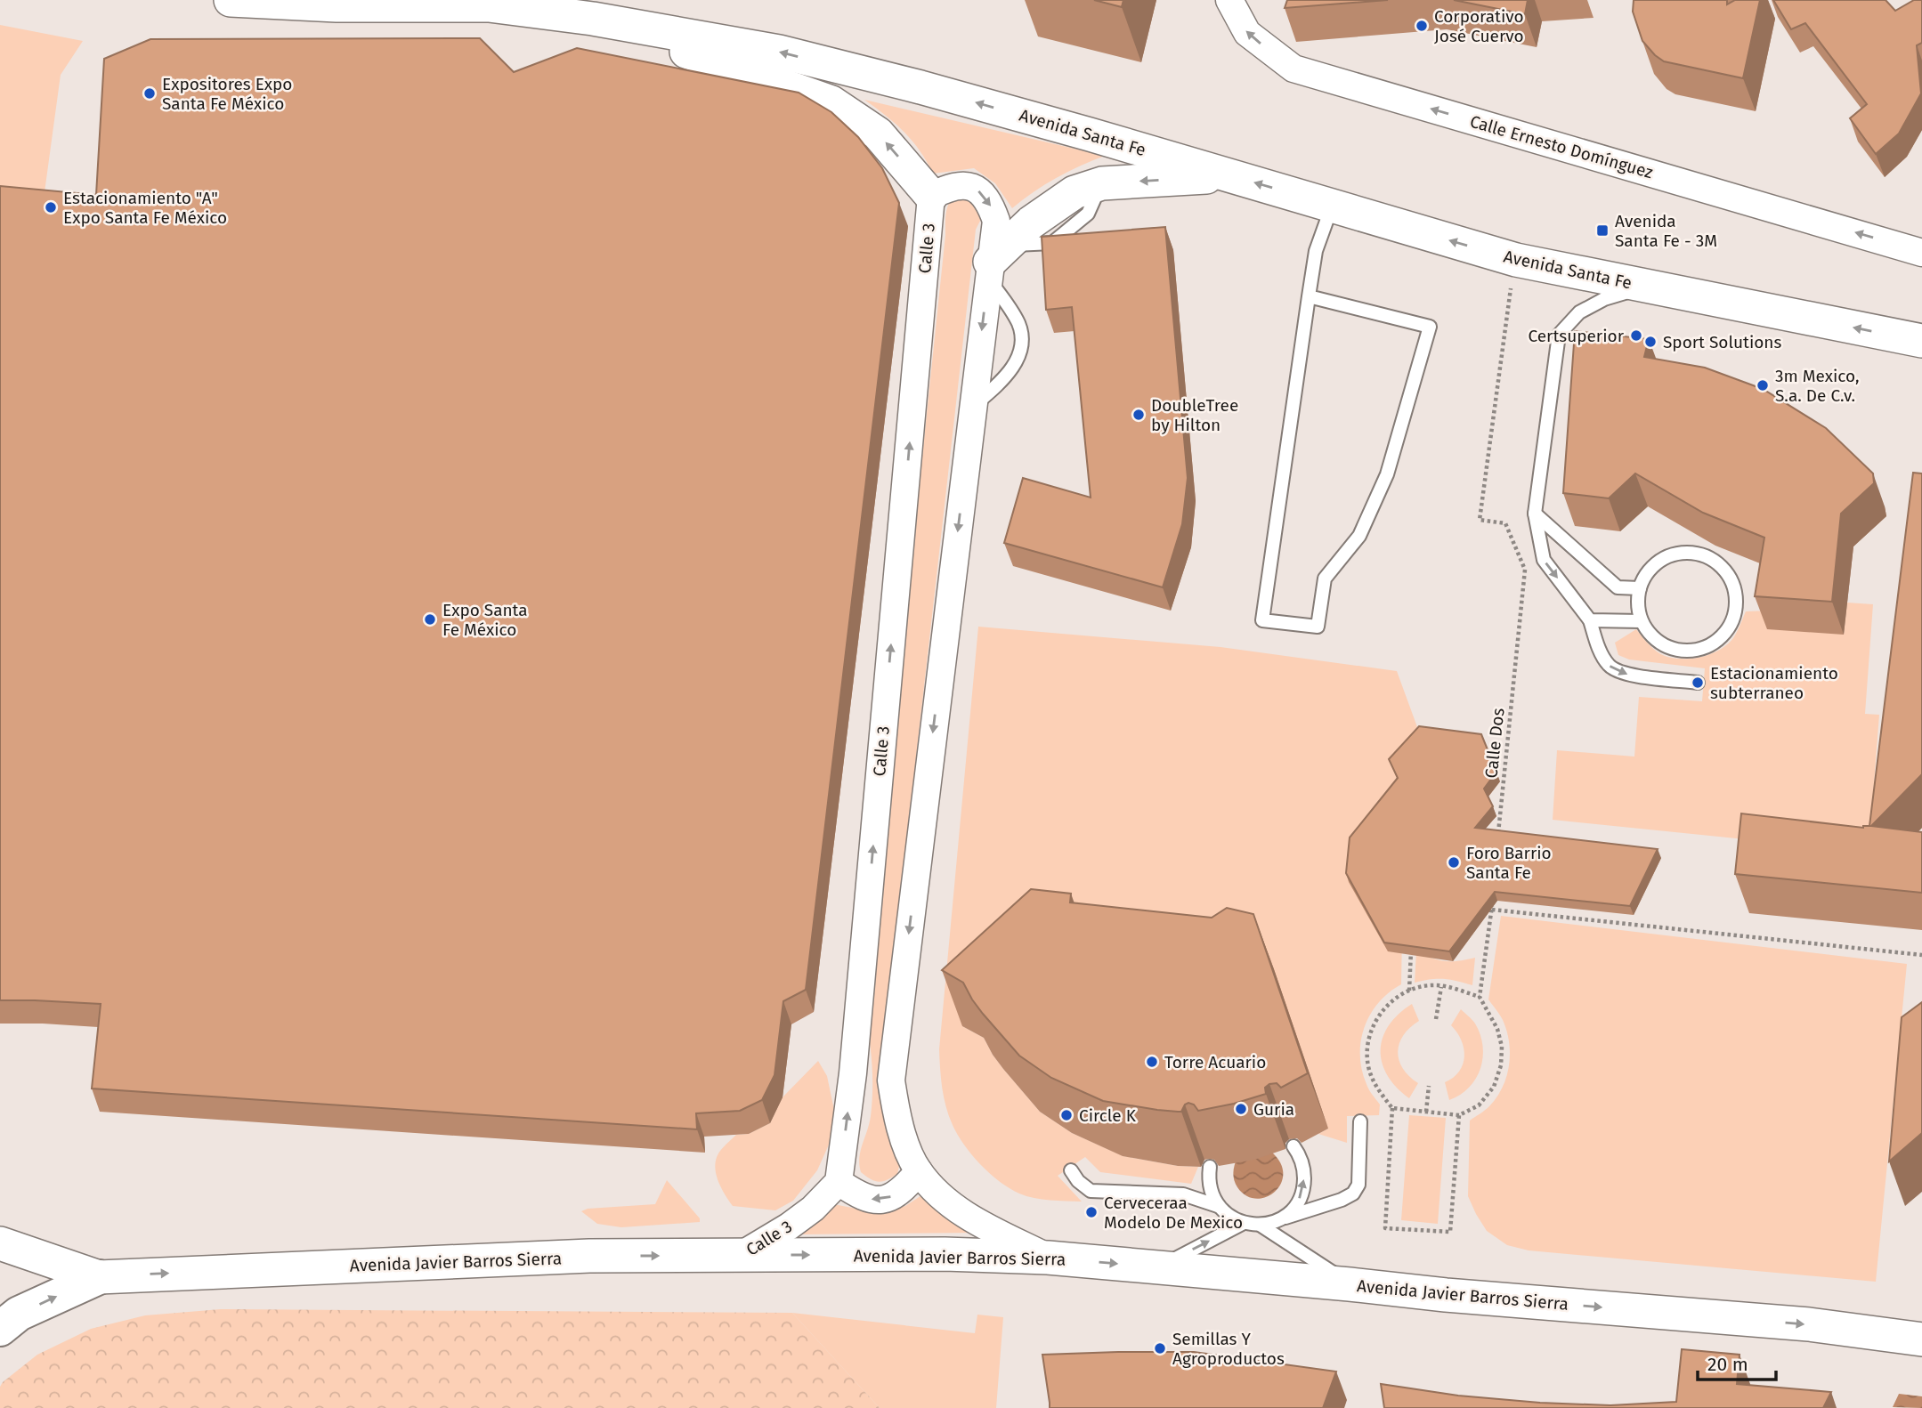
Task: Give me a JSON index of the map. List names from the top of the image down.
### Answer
{
  "streets": {
    "street": [
      "Avenida Santa Fe",
      "Calle Ernesto Domínguez",
      "Calle 3",
      "Avenida Javier Barros Sierra"
    ],
    "path": ["Calle Dos"]
  },
  "crossings": [
    ["Avenida Santa Fe", "Calle Dos"],
    ["Calle 3", "Avenida Javier Barros Sierra"]
  ],
  "one_way": ["Calle Ernesto Domínguez", "Avenida Javier Barros Sierra"],
  "places": {
    "other": [
      "Corporativo José Cuervo",
      "Expositores Expo Santa Fe México",
      "Estacionamiento \"A\" Expo Santa Fe México",
      "Certsuperior",
      "Sport Solutions",
      "3m Mexico, S.a. De C.v.",
      "DoubleTree by Hilton",
      "Expo Santa Fe México",
      "Estacionamiento subterraneo",
      "Foro Barrio Santa Fe",
      "Torre Acuario",
      "Guria",
      "Circle K",
      "Cerveceraa Modelo De Mexico",
      "Semillas Y Agroproductos"
    ],
    "transit": ["Avenida Santa Fe - 3M"]
  },
  "scale_bar": "20 m"
}
